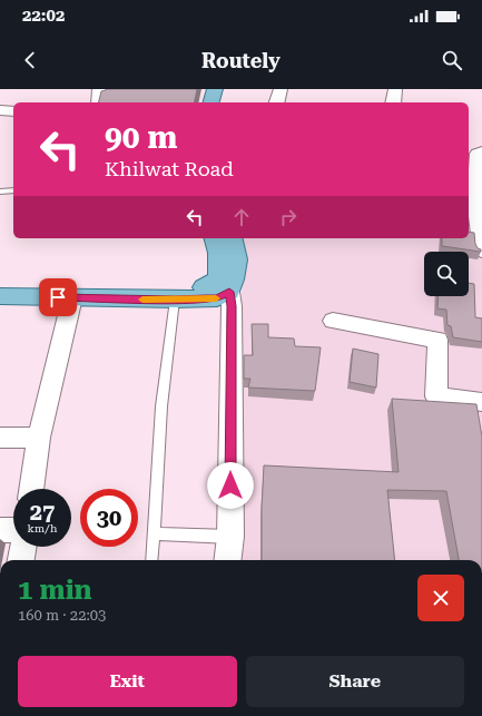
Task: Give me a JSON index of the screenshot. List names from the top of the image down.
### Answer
{
  "page": {
    "status": "22:02",
    "header": "Routely",
    "turn": ["90 m", "Khilwat Road"],
    "speed": "27 km/h",
    "limit": "30",
    "heading": ["1 min", "160 m · 22:03"],
    "buttons": ["Exit", "Share"]
  }
}
